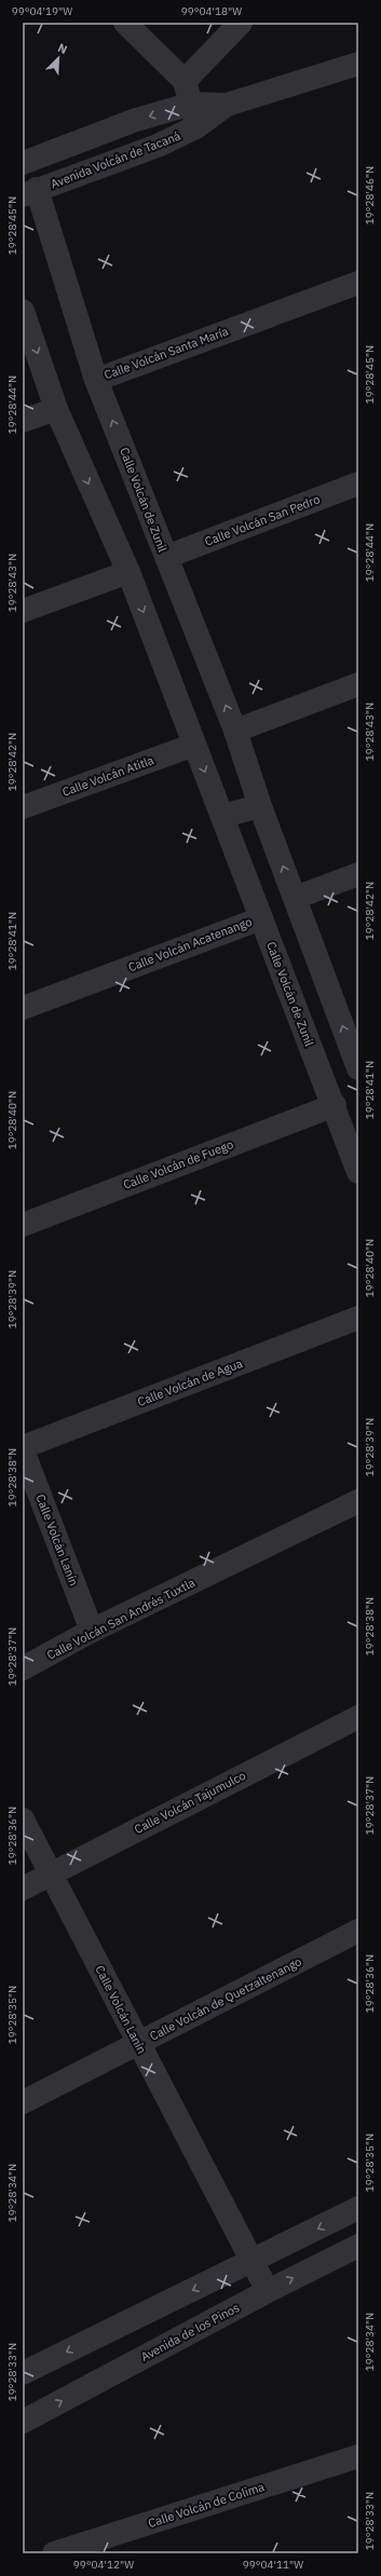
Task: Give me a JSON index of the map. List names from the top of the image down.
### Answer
{
  "streets": {
    "street": [
      "Avenida Volcán de Tacaná",
      "Calle Volcán Santa María",
      "Calle Volcán de Zunil",
      "Calle Volcán San Pedro",
      "Calle Volcán Atitla",
      "Calle Volcán Acatenango",
      "Calle Volcán de Fuego",
      "Calle Volcán de Agua",
      "Calle Volcán Lanín",
      "Calle Volcán San Andrés Tuxtla",
      "Calle Volcán Tajumulco",
      "Calle Volcán de Quetzaltenango",
      "Avenida de los Pinos",
      "Calle Volcán de Colima"
    ]
  },
  "crossings": [
    ["Avenida Volcán de Tacaná", "Calle Volcán de Zunil"],
    ["Calle Volcán Santa María", "Calle Volcán de Zunil"],
    ["Calle Volcán de Zunil", "Calle Volcán San Pedro"],
    ["Calle Volcán de Zunil", "Calle Volcán Atitla"],
    ["Calle Volcán de Zunil", "Calle Volcán Acatenango"],
    ["Calle Volcán de Zunil", "Calle Volcán de Fuego"],
    ["Calle Volcán Lanín", "Calle Volcán San Andrés Tuxtla"],
    ["Calle Volcán Lanín", "Calle Volcán Tajumulco"],
    ["Calle Volcán Lanín", "Calle Volcán de Quetzaltenango"],
    ["Calle Volcán Lanín", "Avenida de los Pinos"]
  ],
  "north": "top right",
  "coordinates": [
    "99°04'19\"W",
    "99°04'18\"W",
    "19°28'46\"N",
    "19°28'45\"N",
    "19°28'44\"N",
    "19°28'43\"N",
    "19°28'42\"N",
    "19°28'41\"N",
    "19°28'40\"N",
    "19°28'39\"N",
    "19°28'38\"N",
    "19°28'37\"N",
    "19°28'36\"N",
    "19°28'35\"N",
    "19°28'34\"N",
    "19°28'33\"N",
    "99°04'12\"W",
    "99°04'11\"W"
  ]
}
